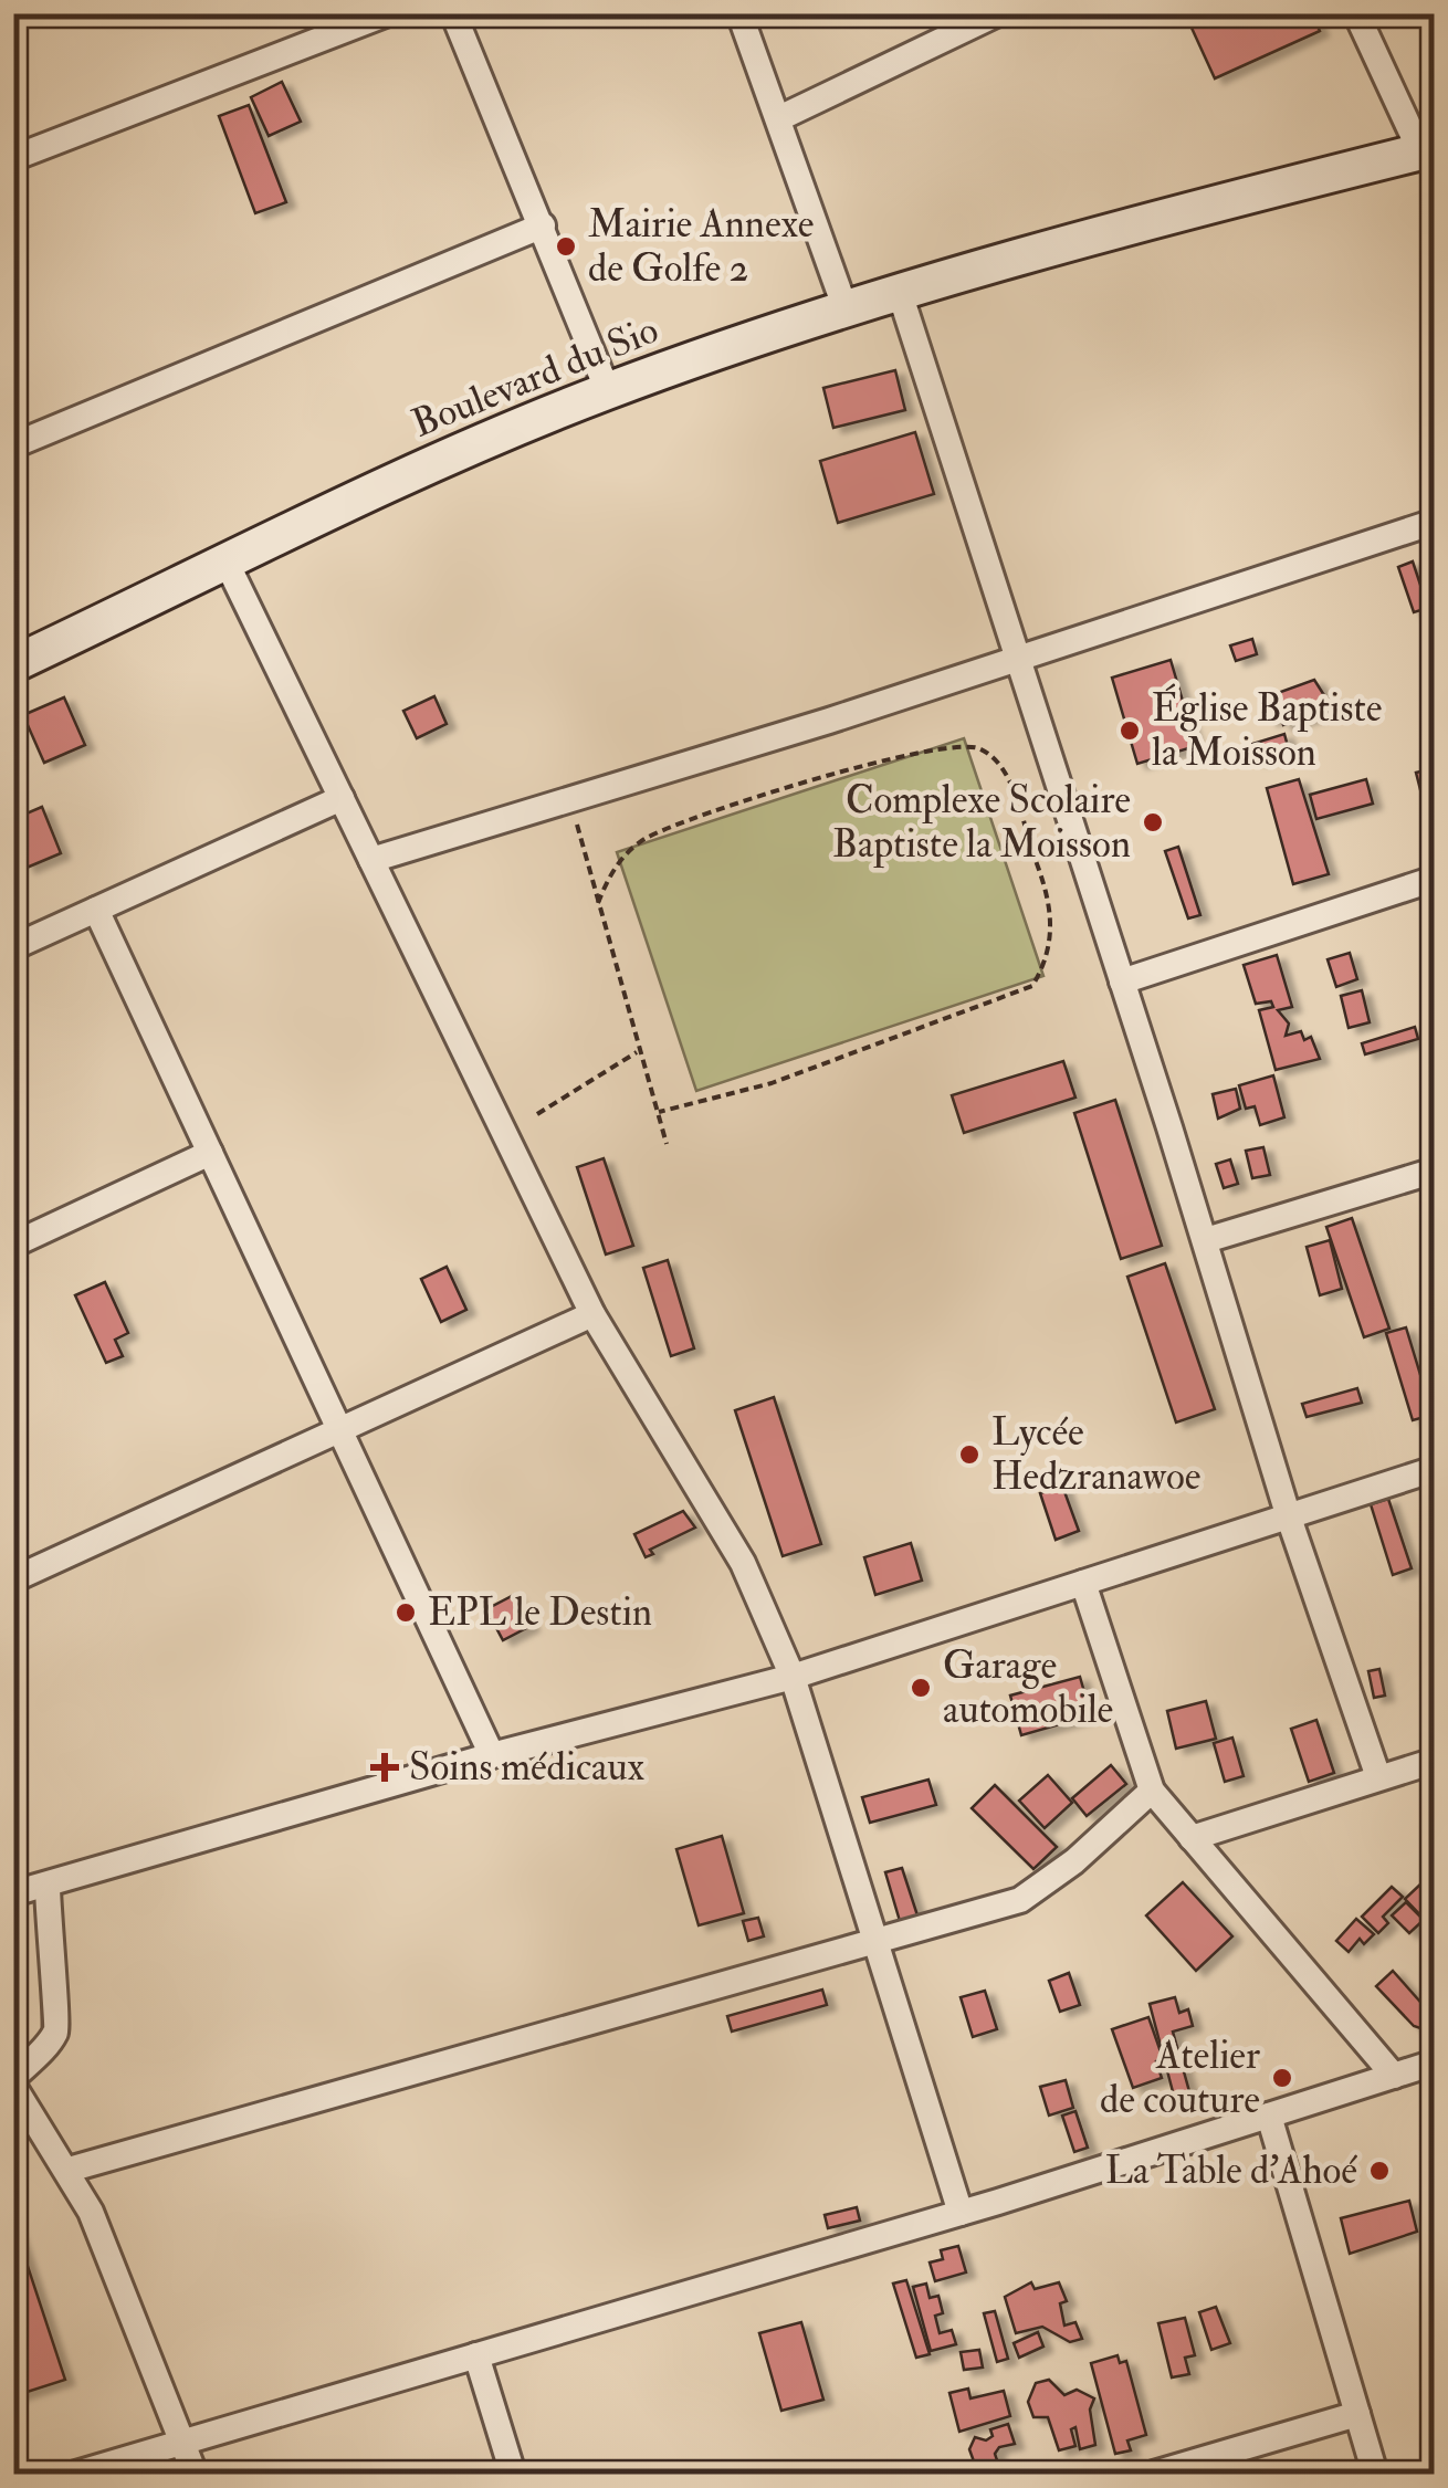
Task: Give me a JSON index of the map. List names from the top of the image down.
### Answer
{
  "streets": {
    "street": ["Boulevard du Sio"]
  },
  "places": {
    "other": [
      "Mairie Annexe de Golfe 2",
      "Église Baptiste la Moisson",
      "Complexe Scolaire Baptiste la Moisson",
      "Lycée Hedzranawoe",
      "EPL le Destin",
      "Garage automobile",
      "Atelier de couture",
      "La Table d’Ahoé"
    ],
    "health": ["Soins médicaux"]
  }
}
